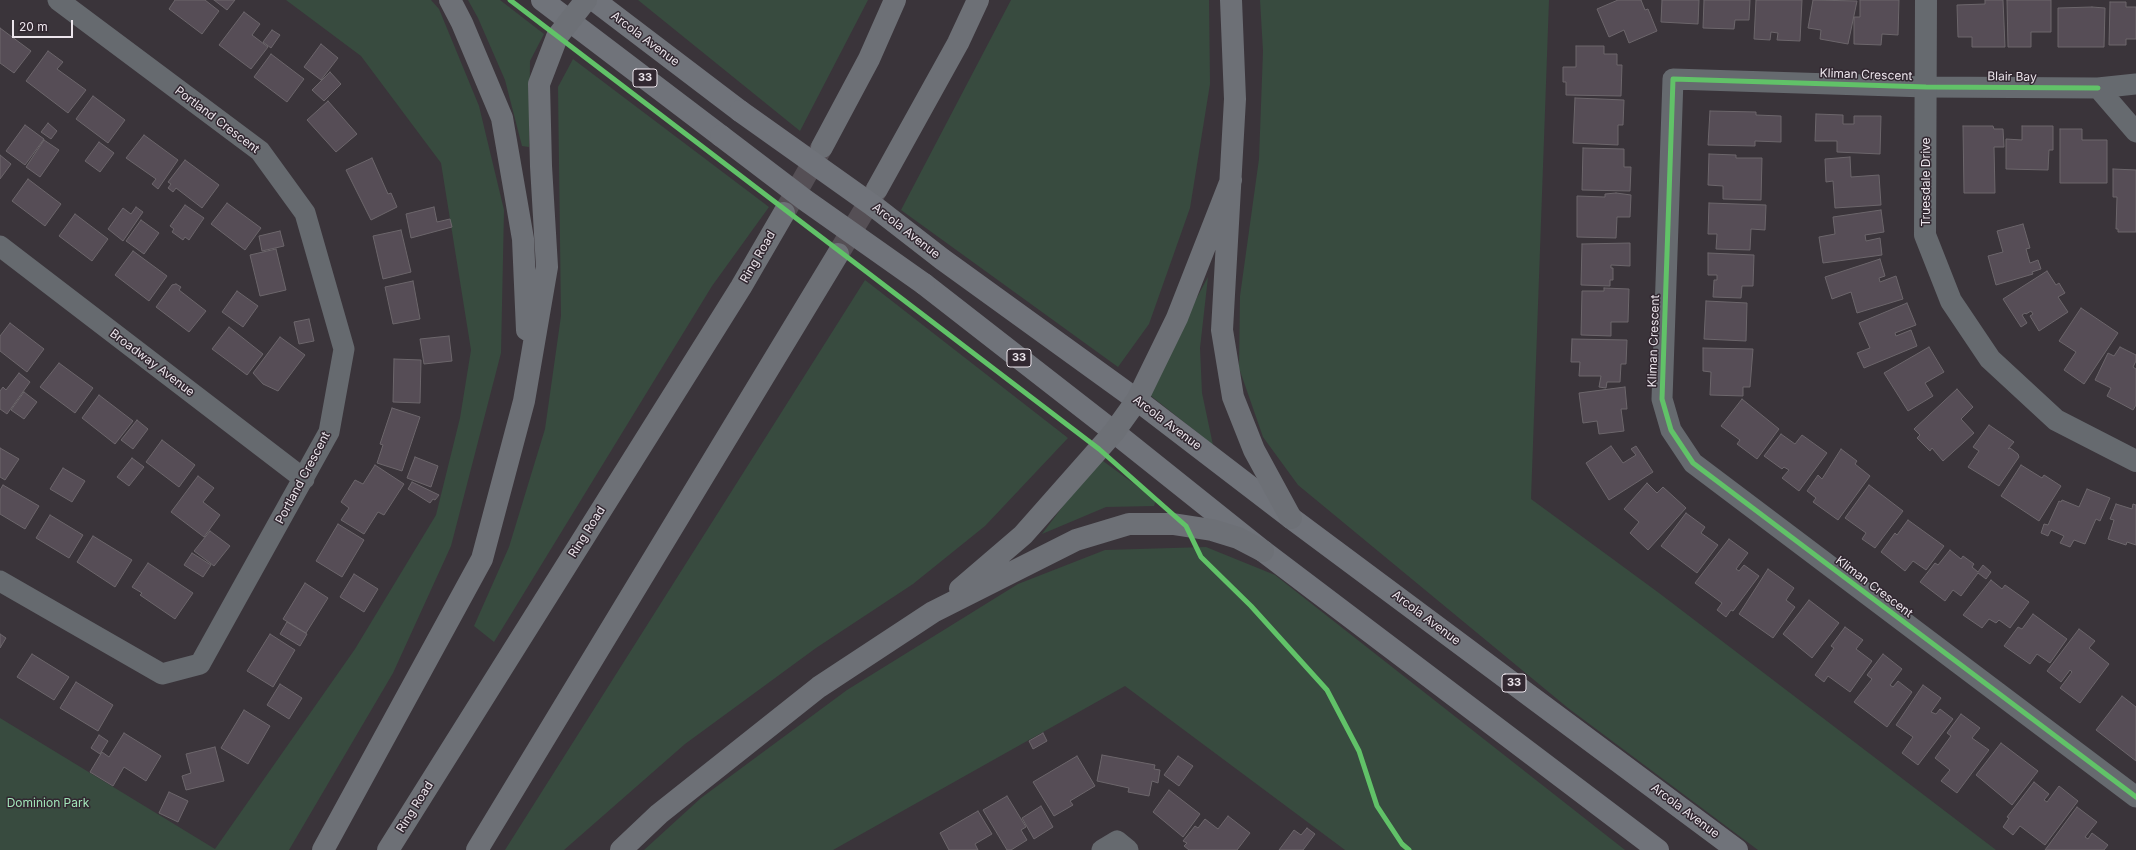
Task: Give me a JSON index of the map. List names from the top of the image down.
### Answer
{
  "streets": {
    "highway": ["Ring Road"],
    "main road": ["Arcola Avenue", "33"],
    "street": [
      "Kliman Crescent",
      "Blair Bay",
      "Portland Crescent",
      "Truesdale Drive",
      "Broadway Avenue"
    ]
  },
  "crossings": [
    ["Kliman Crescent", "Blair Bay"],
    ["Kliman Crescent", "Truesdale Drive"],
    ["Blair Bay", "Truesdale Drive"],
    ["Portland Crescent", "Broadway Avenue"]
  ],
  "parks": ["Dominion Park"],
  "scale_bar": "20 m"
}
